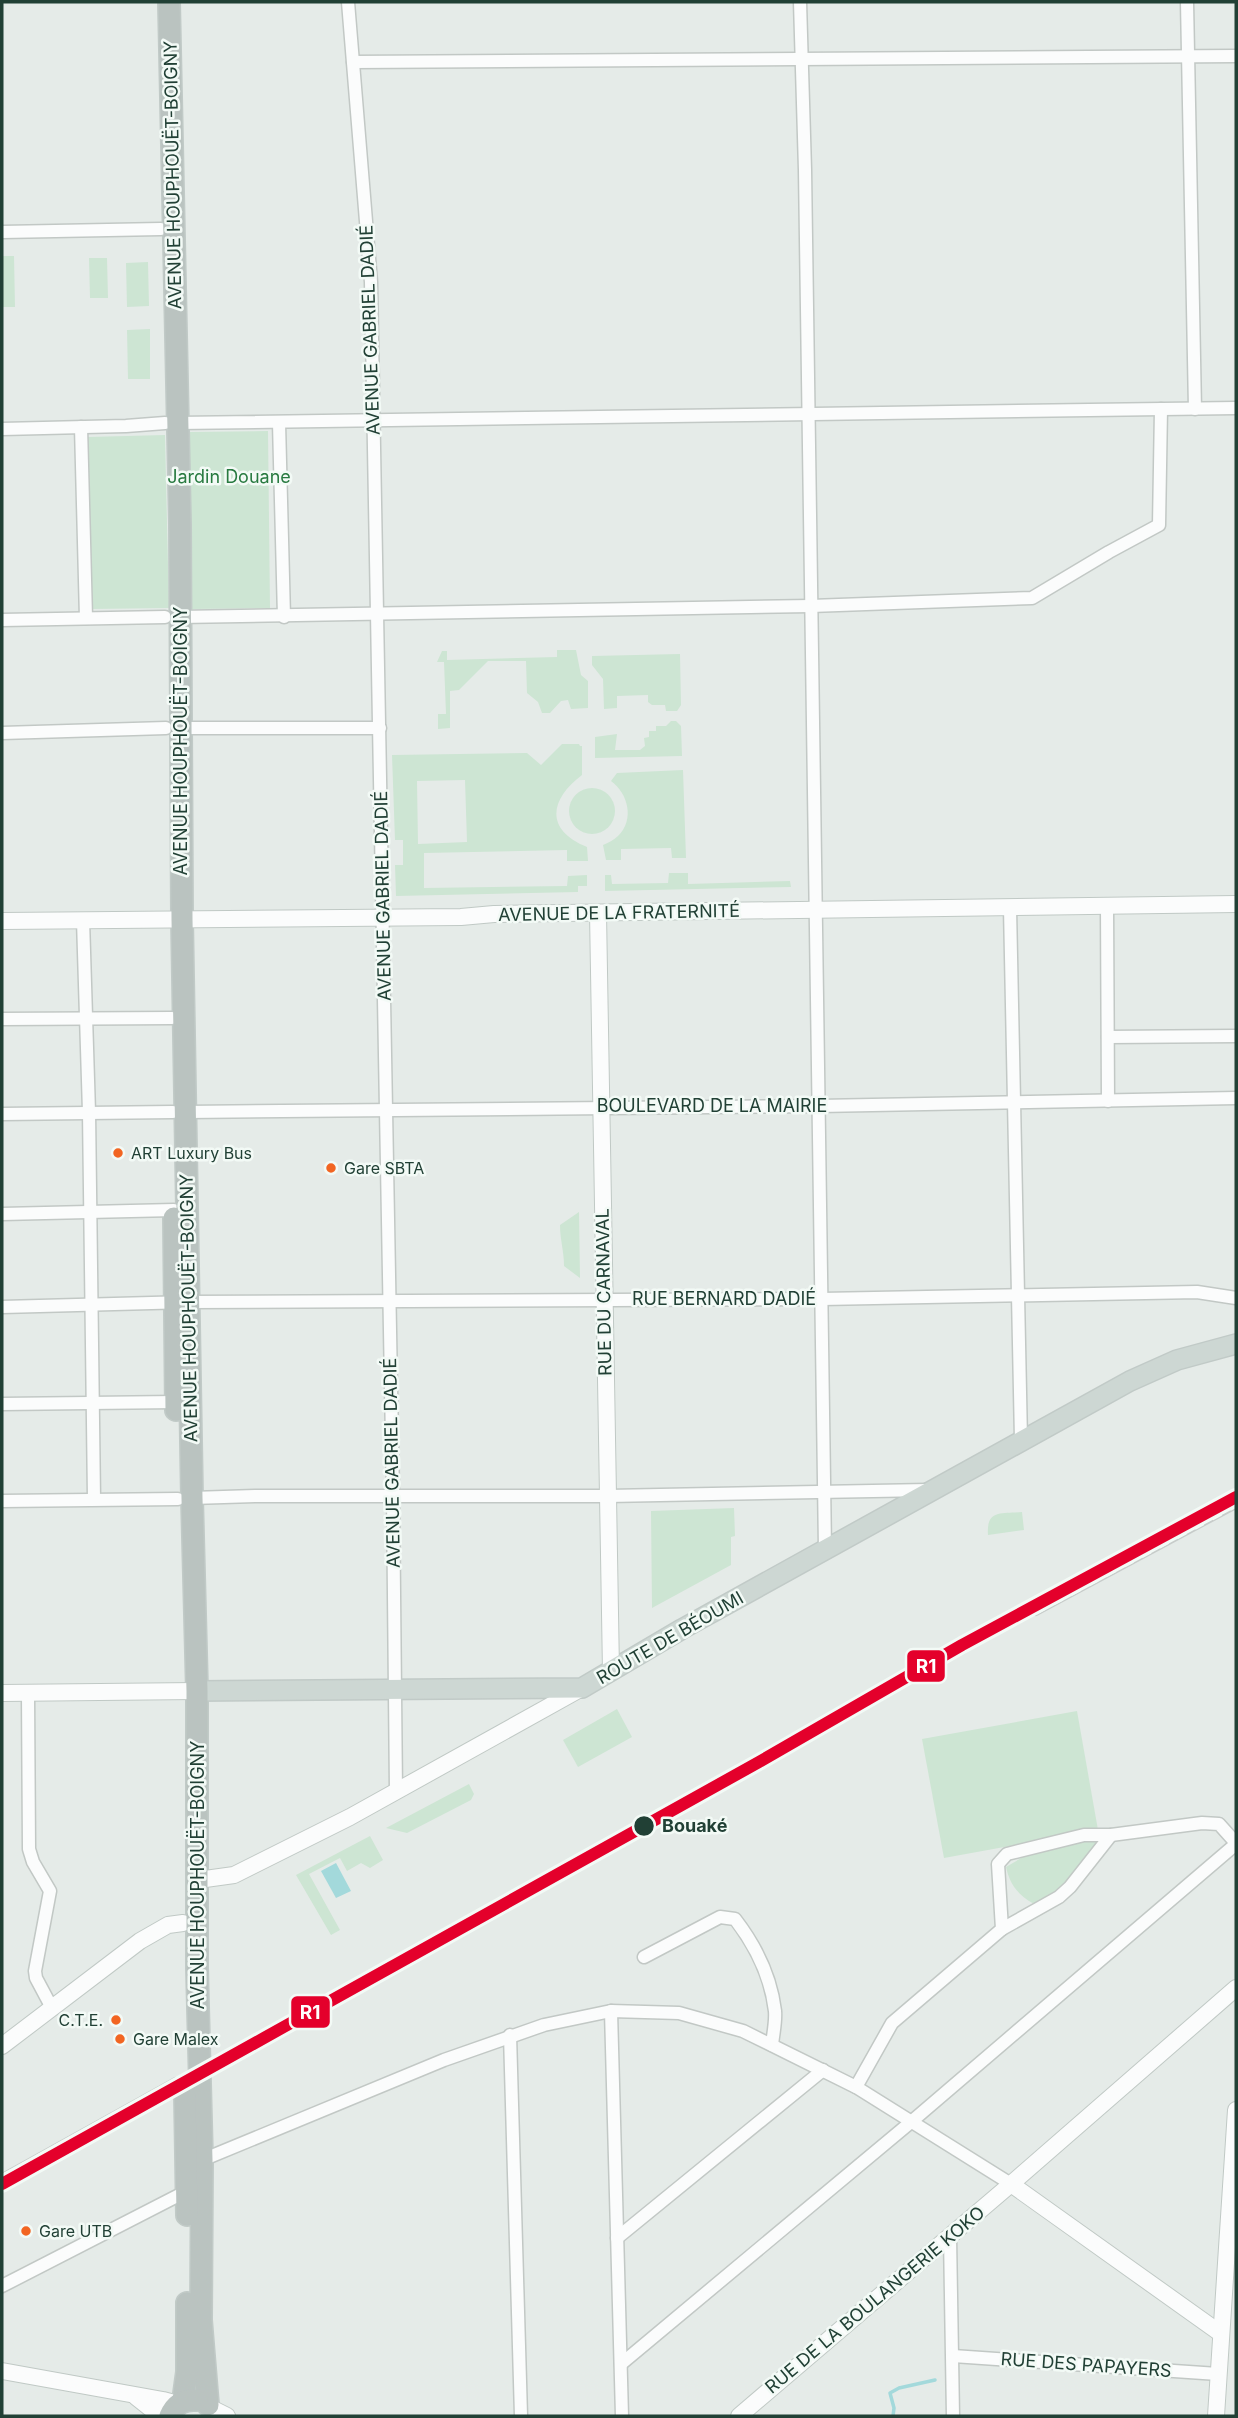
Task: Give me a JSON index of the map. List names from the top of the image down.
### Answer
{
  "streets": {
    "highway": ["AVENUE HOUPHOUËT-BOIGNY"],
    "main road": ["ROUTE DE BÉOUMI"],
    "street": [
      "AVENUE GABRIEL DADIÉ",
      "AVENUE DE LA FRATERNITÉ",
      "BOULEVARD DE LA MAIRIE",
      "RUE DU CARNAVAL",
      "RUE BERNARD DADIÉ",
      "RUE DE LA BOULANGERIE KOKO",
      "RUE DES PAPAYERS"
    ]
  },
  "crossings": [
    ["AVENUE HOUPHOUËT-BOIGNY", "AVENUE DE LA FRATERNITÉ"],
    ["AVENUE HOUPHOUËT-BOIGNY", "BOULEVARD DE LA MAIRIE"],
    ["AVENUE HOUPHOUËT-BOIGNY", "RUE BERNARD DADIÉ"],
    ["AVENUE HOUPHOUËT-BOIGNY", "ROUTE DE BÉOUMI"],
    ["AVENUE GABRIEL DADIÉ", "AVENUE DE LA FRATERNITÉ"],
    ["AVENUE GABRIEL DADIÉ", "BOULEVARD DE LA MAIRIE"],
    ["AVENUE GABRIEL DADIÉ", "RUE BERNARD DADIÉ"],
    ["AVENUE GABRIEL DADIÉ", "ROUTE DE BÉOUMI"],
    ["AVENUE DE LA FRATERNITÉ", "RUE DU CARNAVAL"],
    ["BOULEVARD DE LA MAIRIE", "RUE DU CARNAVAL"],
    ["RUE DU CARNAVAL", "RUE BERNARD DADIÉ"],
    ["RUE DU CARNAVAL", "ROUTE DE BÉOUMI"]
  ],
  "parks": ["Jardin Douane"],
  "places": [
    "ART Luxury Bus",
    "Gare SBTA",
    "Bouaké",
    "C.T.E.",
    "Gare Malex",
    "Gare UTB"
  ],
  "lines": ["transit line R1"]
}
